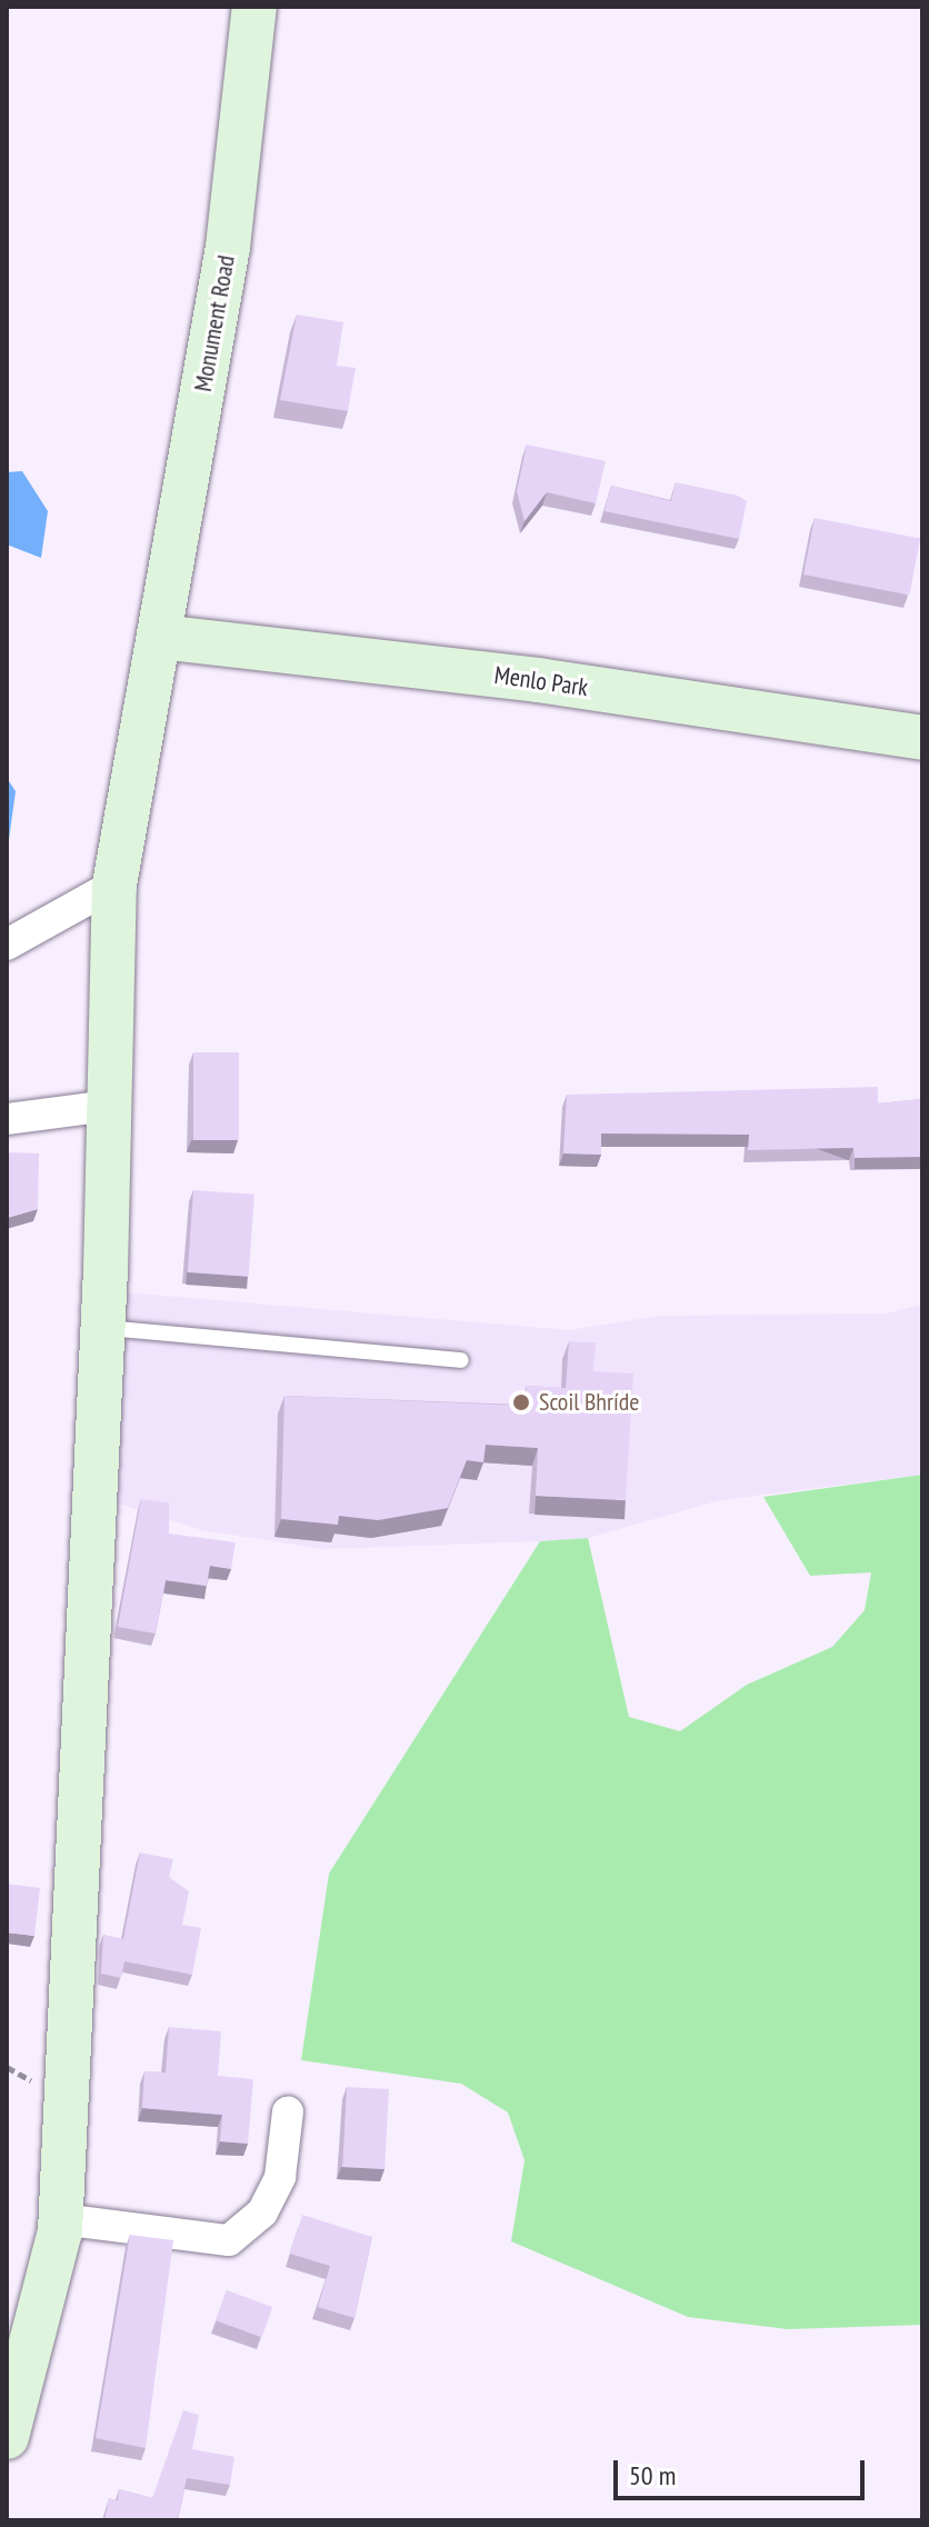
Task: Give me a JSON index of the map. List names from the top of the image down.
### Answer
{
  "streets": {
    "street": ["Monument Road", "Menlo Park"]
  },
  "crossings": [
    ["Monument Road", "Menlo Park"]
  ],
  "places": ["Scoil Bhríde"],
  "scale_bar": "50 m"
}
